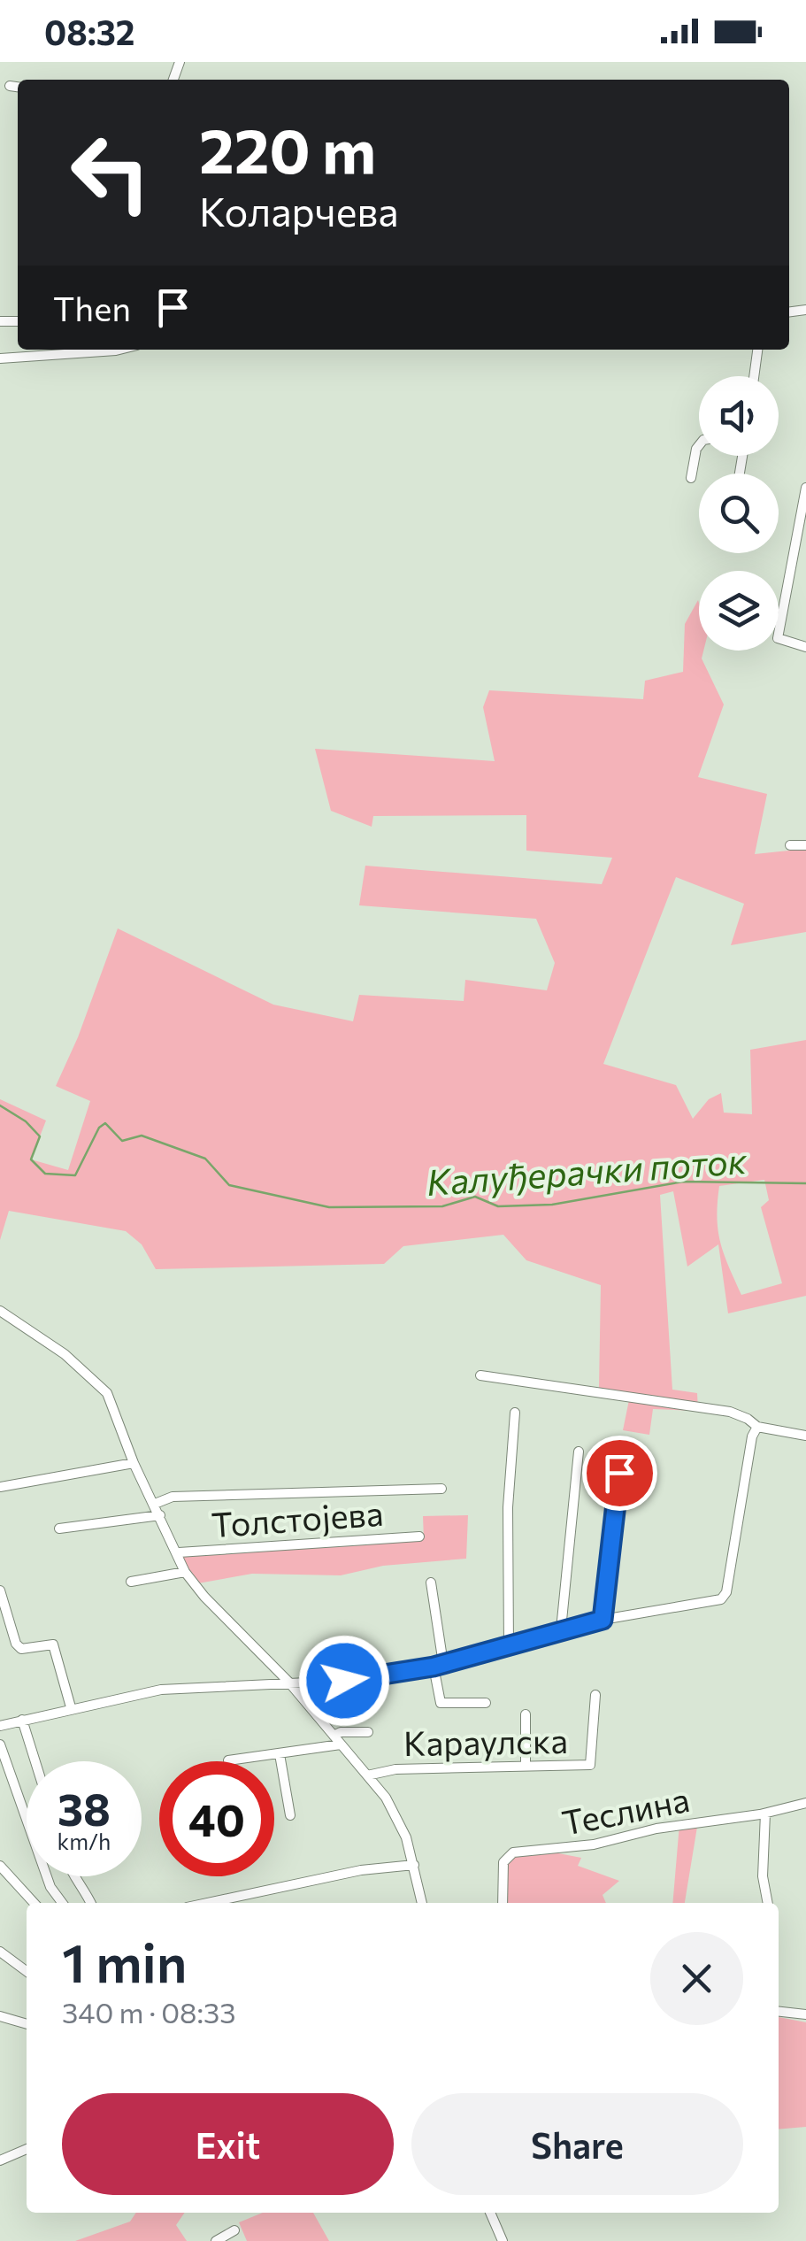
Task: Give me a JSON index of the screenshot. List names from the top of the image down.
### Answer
{
  "streets": {
    "street": ["Толстојева", "Караулска", "Теслина"]
  },
  "water": ["Калуђерачки поток"],
  "page": {
    "status": "08:32",
    "turn": ["220 m", "Коларчева"],
    "then": "Then",
    "speed": "38 km/h",
    "limit": "40",
    "heading": ["1 min", "340 m · 08:33"],
    "buttons": ["Exit", "Share"]
  }
}
